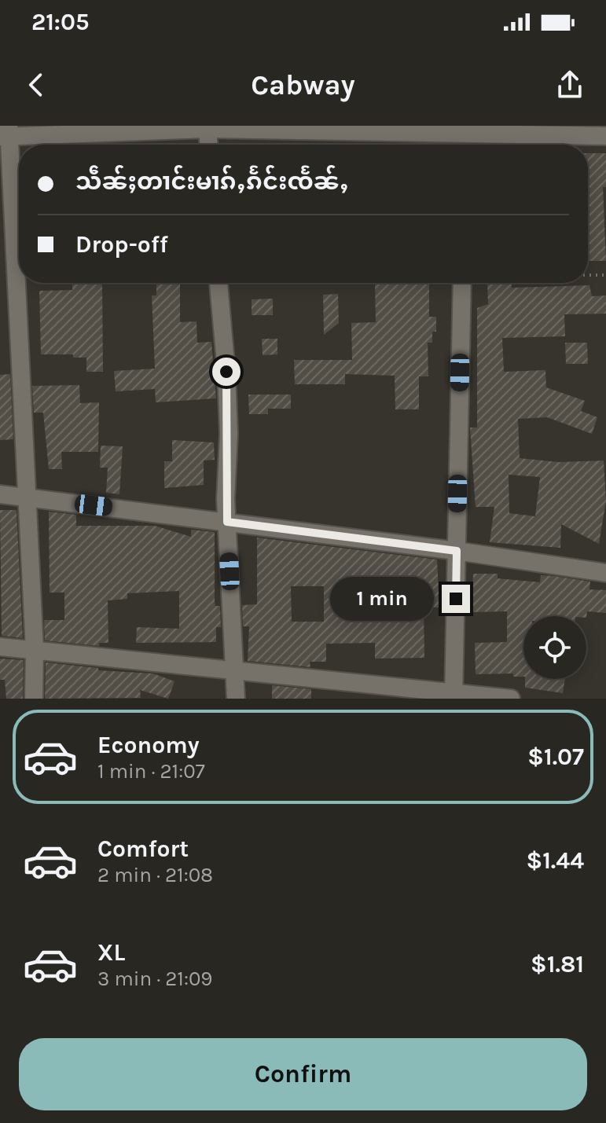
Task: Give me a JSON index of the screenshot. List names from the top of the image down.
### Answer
{
  "page": {
    "status": "21:05",
    "header": "Cabway",
    "banner": ["သဵၼ်ႈတၢင်းမၢၵ်ႇၵႅင်းၸႅၼ်ႇ", "Drop-off"],
    "bubble": "1 min",
    "list": [
      {
        "name": "Economy",
        "note": "1 min · 21:07",
        "value": "$1.07"
      },
      {
        "name": "Comfort",
        "note": "2 min · 21:08",
        "value": "$1.44"
      },
      {
        "name": "XL",
        "note": "3 min · 21:09",
        "value": "$1.81"
      }
    ],
    "buttons": "Confirm"
  }
}
